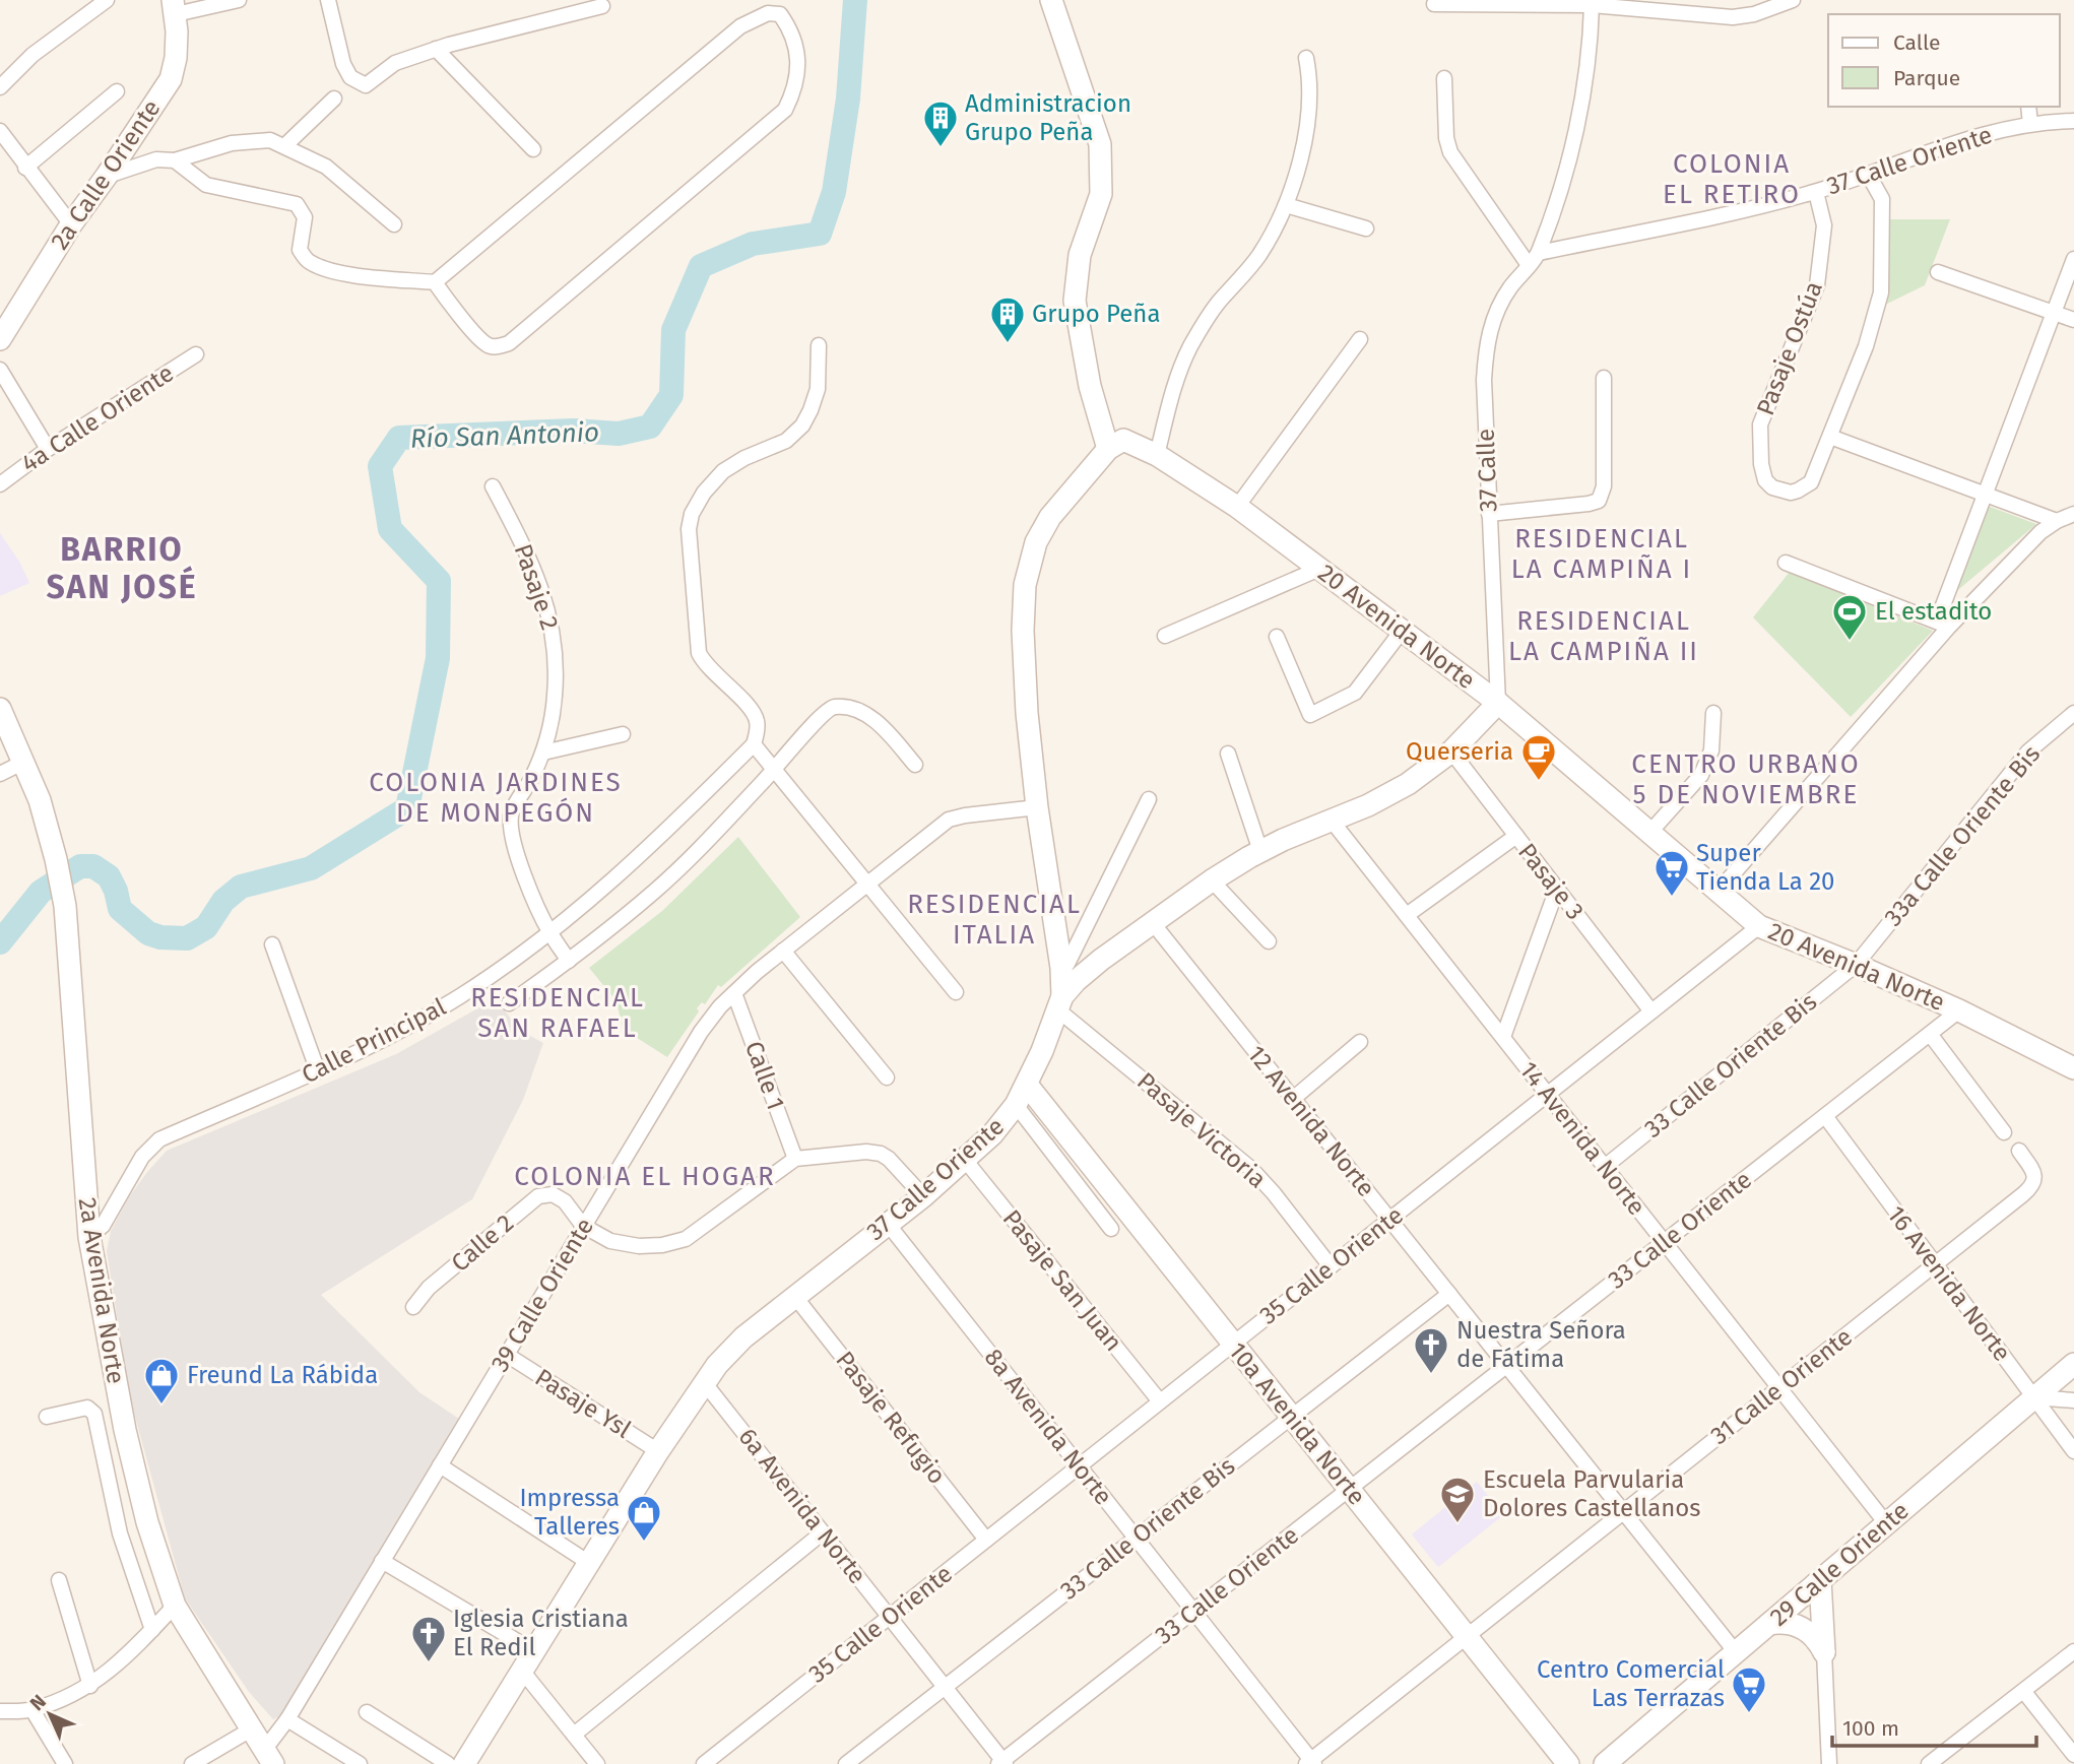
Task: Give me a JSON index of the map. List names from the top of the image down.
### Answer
{
  "streets": {
    "street": [
      "37 Calle Oriente",
      "2a Calle Oriente",
      "Pasaje Ostúa",
      "4a Calle Oriente",
      "37 Calle",
      "Pasaje 2",
      "20 Avenida Norte",
      "33a Calle Oriente Bis",
      "Pasaje 3",
      "Calle Principal",
      "33 Calle Oriente Bis",
      "Calle 1",
      "12 Avenida Norte",
      "Pasaje Victoria",
      "14 Avenida Norte",
      "33 Calle Oriente",
      "Calle 2",
      "35 Calle Oriente",
      "Pasaje San Juan",
      "16 Avenida Norte",
      "2a Avenida Norte",
      "39 Calle Oriente",
      "31 Calle Oriente",
      "Pasaje Ysl",
      "Pasaje Refugio",
      "10a Avenida Norte",
      "8a Avenida Norte",
      "6a Avenida Norte",
      "29 Calle Oriente"
    ]
  },
  "crossings": [
    ["37 Calle Oriente", "Pasaje Ostúa"],
    ["37 Calle Oriente", "37 Calle"],
    ["37 Calle Oriente", "20 Avenida Norte"],
    ["37 Calle Oriente", "Pasaje 3"],
    ["37 Calle Oriente", "12 Avenida Norte"],
    ["37 Calle Oriente", "Pasaje Victoria"],
    ["37 Calle Oriente", "14 Avenida Norte"],
    ["37 Calle Oriente", "Pasaje San Juan"],
    ["37 Calle Oriente", "Pasaje Ysl"],
    ["37 Calle Oriente", "Pasaje Refugio"],
    ["37 Calle Oriente", "10a Avenida Norte"],
    ["37 Calle Oriente", "8a Avenida Norte"],
    ["37 Calle Oriente", "6a Avenida Norte"],
    ["37 Calle", "20 Avenida Norte"],
    ["Pasaje 2", "Calle Principal"],
    ["20 Avenida Norte", "33a Calle Oriente Bis"],
    ["20 Avenida Norte", "33 Calle Oriente Bis"],
    ["20 Avenida Norte", "33 Calle Oriente"],
    ["20 Avenida Norte", "35 Calle Oriente"],
    ["33a Calle Oriente Bis", "33 Calle Oriente Bis"],
    ["Pasaje 3", "35 Calle Oriente"],
    ["Calle Principal", "2a Avenida Norte"],
    ["33 Calle Oriente Bis", "12 Avenida Norte"],
    ["33 Calle Oriente Bis", "14 Avenida Norte"],
    ["33 Calle Oriente Bis", "10a Avenida Norte"],
    ["33 Calle Oriente Bis", "8a Avenida Norte"],
    ["33 Calle Oriente Bis", "6a Avenida Norte"],
    ["Calle 1", "Calle 2"],
    ["Calle 1", "39 Calle Oriente"],
    ["12 Avenida Norte", "33 Calle Oriente"],
    ["12 Avenida Norte", "35 Calle Oriente"],
    ["12 Avenida Norte", "31 Calle Oriente"],
    ["12 Avenida Norte", "29 Calle Oriente"],
    ["Pasaje Victoria", "35 Calle Oriente"],
    ["14 Avenida Norte", "33 Calle Oriente"],
    ["14 Avenida Norte", "35 Calle Oriente"],
    ["14 Avenida Norte", "31 Calle Oriente"],
    ["14 Avenida Norte", "29 Calle Oriente"],
    ["33 Calle Oriente", "16 Avenida Norte"],
    ["33 Calle Oriente", "10a Avenida Norte"],
    ["33 Calle Oriente", "8a Avenida Norte"],
    ["33 Calle Oriente", "6a Avenida Norte"],
    ["Calle 2", "39 Calle Oriente"],
    ["35 Calle Oriente", "Pasaje San Juan"],
    ["35 Calle Oriente", "Pasaje Refugio"],
    ["35 Calle Oriente", "10a Avenida Norte"],
    ["35 Calle Oriente", "8a Avenida Norte"],
    ["35 Calle Oriente", "6a Avenida Norte"],
    ["16 Avenida Norte", "31 Calle Oriente"],
    ["16 Avenida Norte", "29 Calle Oriente"],
    ["2a Avenida Norte", "39 Calle Oriente"],
    ["39 Calle Oriente", "Pasaje Ysl"],
    ["31 Calle Oriente", "10a Avenida Norte"],
    ["31 Calle Oriente", "8a Avenida Norte"]
  ],
  "districts": [
    "COLONIA EL RETIRO",
    "RESIDENCIAL LA CAMPIÑA I",
    "BARRIO SAN JOSÉ",
    "RESIDENCIAL LA CAMPIÑA II",
    "CENTRO URBANO 5 DE NOVIEMBRE",
    "COLONIA JARDINES DE MONPEGÓN",
    "RESIDENCIAL ITALIA",
    "RESIDENCIAL SAN RAFAEL",
    "COLONIA EL HOGAR"
  ],
  "water": ["Río San Antonio"],
  "places": {
    "building": ["Administracion Grupo Peña", "Grupo Peña"],
    "sports": ["El estadito"],
    "cafe": ["Querseria"],
    "supermarket": ["Super Tienda La 20", "Centro Comercial Las Terrazas"],
    "church": ["Nuestra Señora de Fátima", "Iglesia Cristiana El Redil"],
    "shop": ["Freund La Rábida", "Impressa Talleres"],
    "school or university": ["Escuela Parvularia Dolores Castellanos"]
  },
  "legend": ["Calle", "Parque"],
  "scale_bar": "100 m",
  "north": "top left"
}
